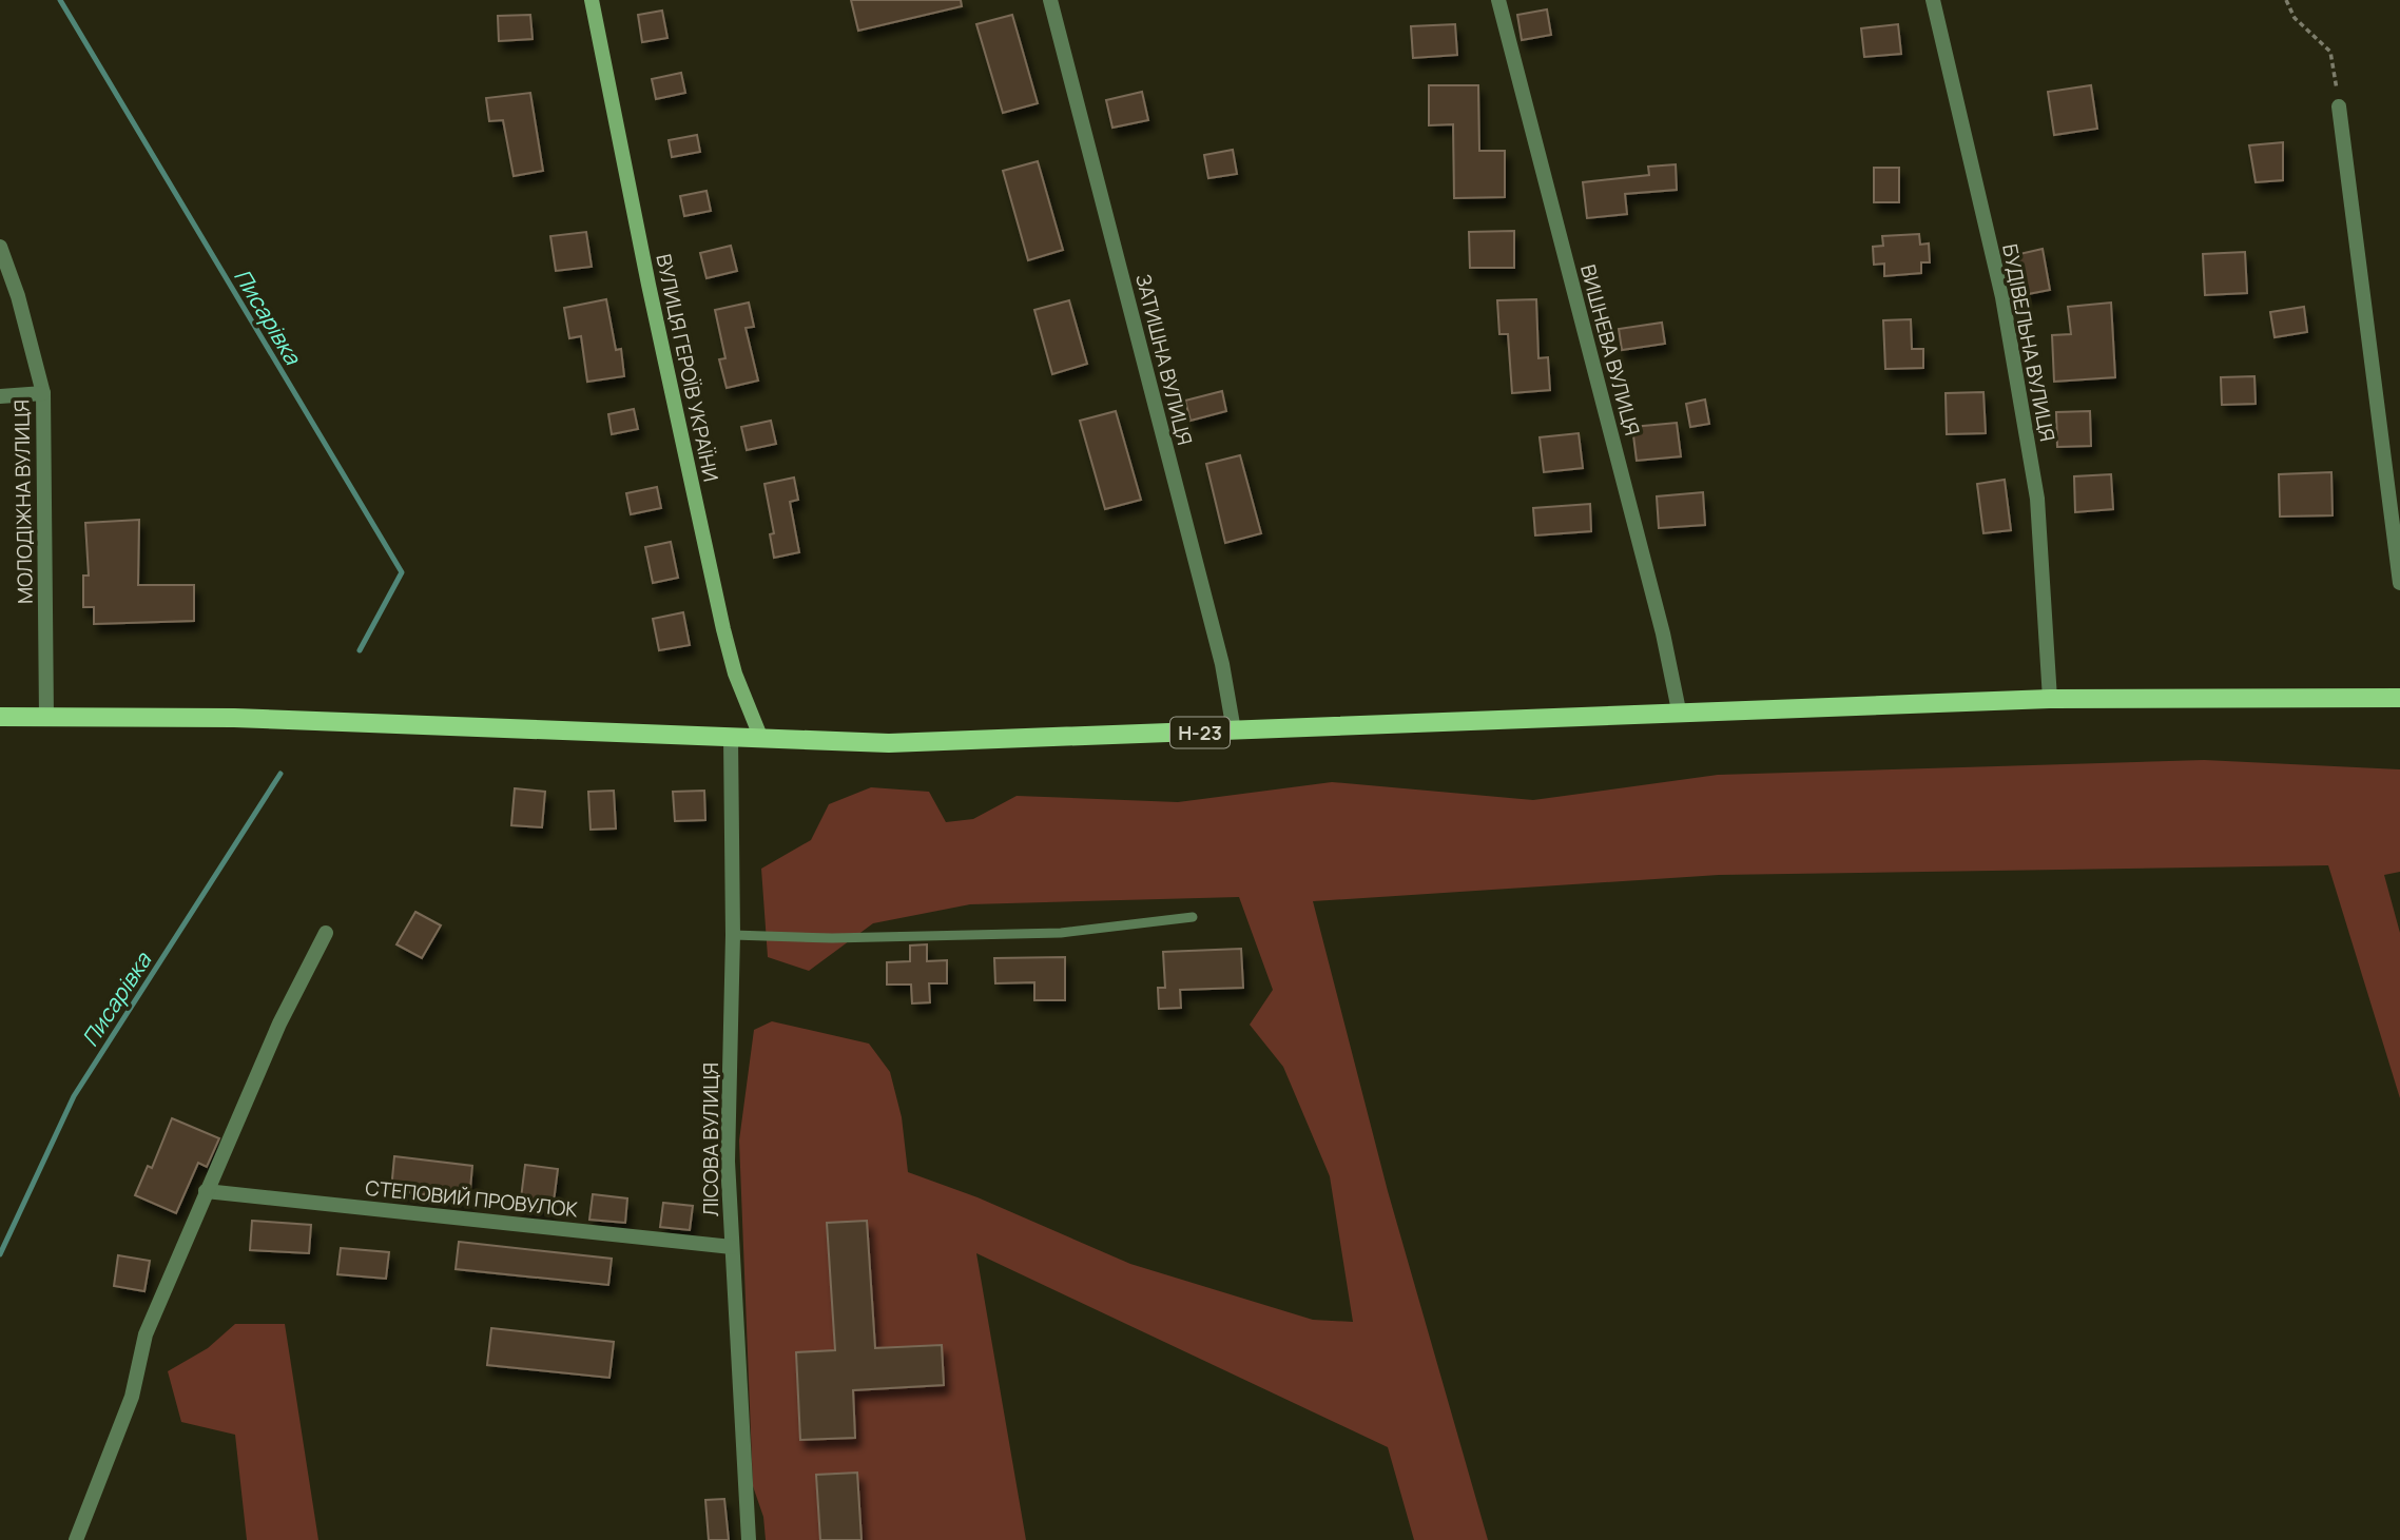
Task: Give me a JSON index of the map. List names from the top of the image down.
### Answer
{
  "streets": {
    "main road": ["Н-23"],
    "street": [
      "БУДІВЕЛЬНА ВУЛИЦЯ",
      "ВИШНЕВА ВУЛИЦЯ",
      "ЗАТИШНА ВУЛИЦЯ",
      "ВУЛИЦЯ ГЕРОЇВ УКРАЇНИ",
      "МОЛОДІЖНА ВУЛИЦЯ",
      "ЛІСОВА ВУЛИЦЯ",
      "СТЕПОВИЙ ПРОВУЛОК"
    ]
  },
  "crossings": [
    ["БУДІВЕЛЬНА ВУЛИЦЯ", "Н-23"],
    ["ВИШНЕВА ВУЛИЦЯ", "Н-23"],
    ["ЗАТИШНА ВУЛИЦЯ", "Н-23"],
    ["ВУЛИЦЯ ГЕРОЇВ УКРАЇНИ", "Н-23"],
    ["МОЛОДІЖНА ВУЛИЦЯ", "Н-23"],
    ["Н-23", "ЛІСОВА ВУЛИЦЯ"],
    ["ЛІСОВА ВУЛИЦЯ", "СТЕПОВИЙ ПРОВУЛОК"]
  ],
  "water": ["Писарівка"]
}
